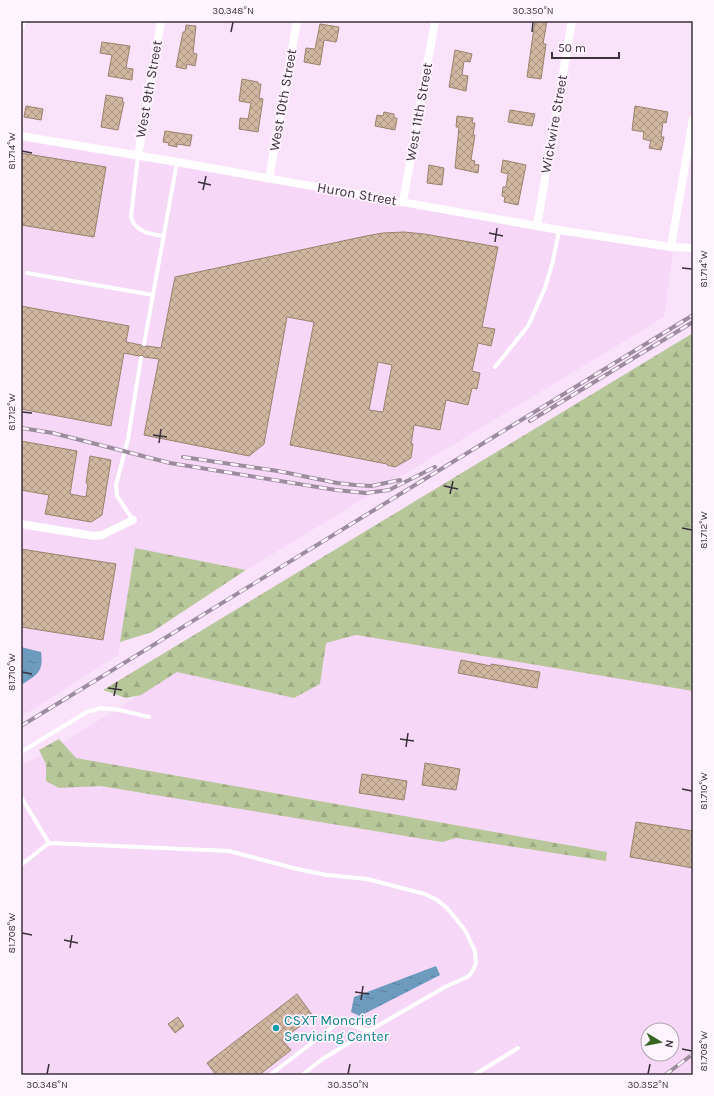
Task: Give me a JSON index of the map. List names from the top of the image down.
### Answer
{
  "streets": {
    "street": [
      "West 9th Street",
      "West 10th Street",
      "West 11th Street",
      "Wickwire Street",
      "Huron Street"
    ]
  },
  "crossings": [
    ["West 9th Street", "Huron Street"],
    ["West 10th Street", "Huron Street"],
    ["West 11th Street", "Huron Street"],
    ["Wickwire Street", "Huron Street"]
  ],
  "places": ["CSXT Moncrief Servicing Center"],
  "scale_bar": "50 m",
  "north": "right",
  "coordinates": [
    "30.348°N",
    "30.350°N",
    "81.714°W",
    "81.712°W",
    "81.710°W",
    "81.708°W",
    "30.352°N"
  ]
}
